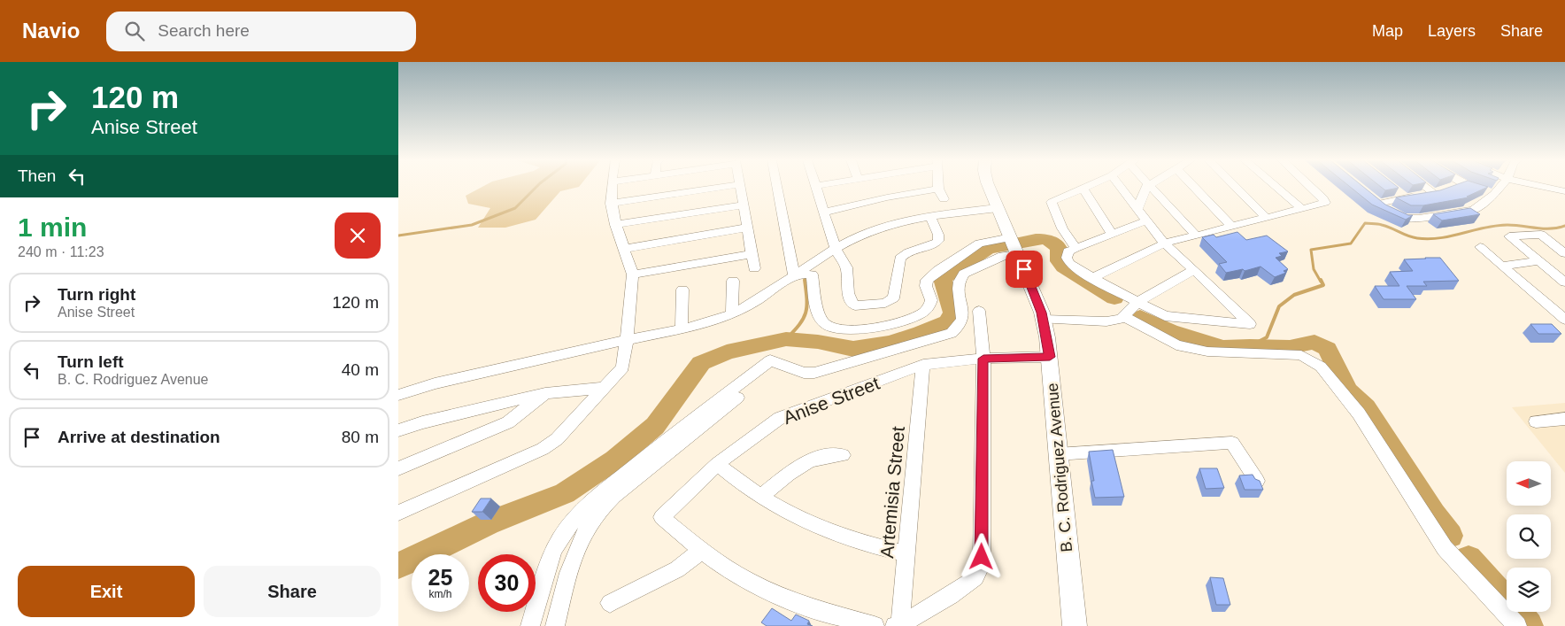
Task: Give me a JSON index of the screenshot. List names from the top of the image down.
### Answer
{
  "streets": {
    "street": ["Anise Street", "B. C. Rodriguez Avenue", "Artemisia Street"]
  },
  "crossings": [
    ["Anise Street", "B. C. Rodriguez Avenue"],
    ["Anise Street", "Artemisia Street"]
  ],
  "north": "left",
  "page": {
    "header": "Navio",
    "search": "Search here",
    "nav": ["Map", "Layers", "Share"],
    "turn": ["120 m", "Anise Street"],
    "then": "Then",
    "heading": ["1 min", "240 m · 11:23"],
    "list": [
      {
        "name": "Turn right",
        "note": "Anise Street",
        "value": "120 m"
      },
      {
        "name": "Turn left",
        "note": "B. C. Rodriguez Avenue",
        "value": "40 m"
      },
      {
        "name": "Arrive at destination",
        "value": "80 m"
      }
    ],
    "speed": "25 km/h",
    "limit": "30",
    "buttons": ["Exit", "Share"]
  }
}
